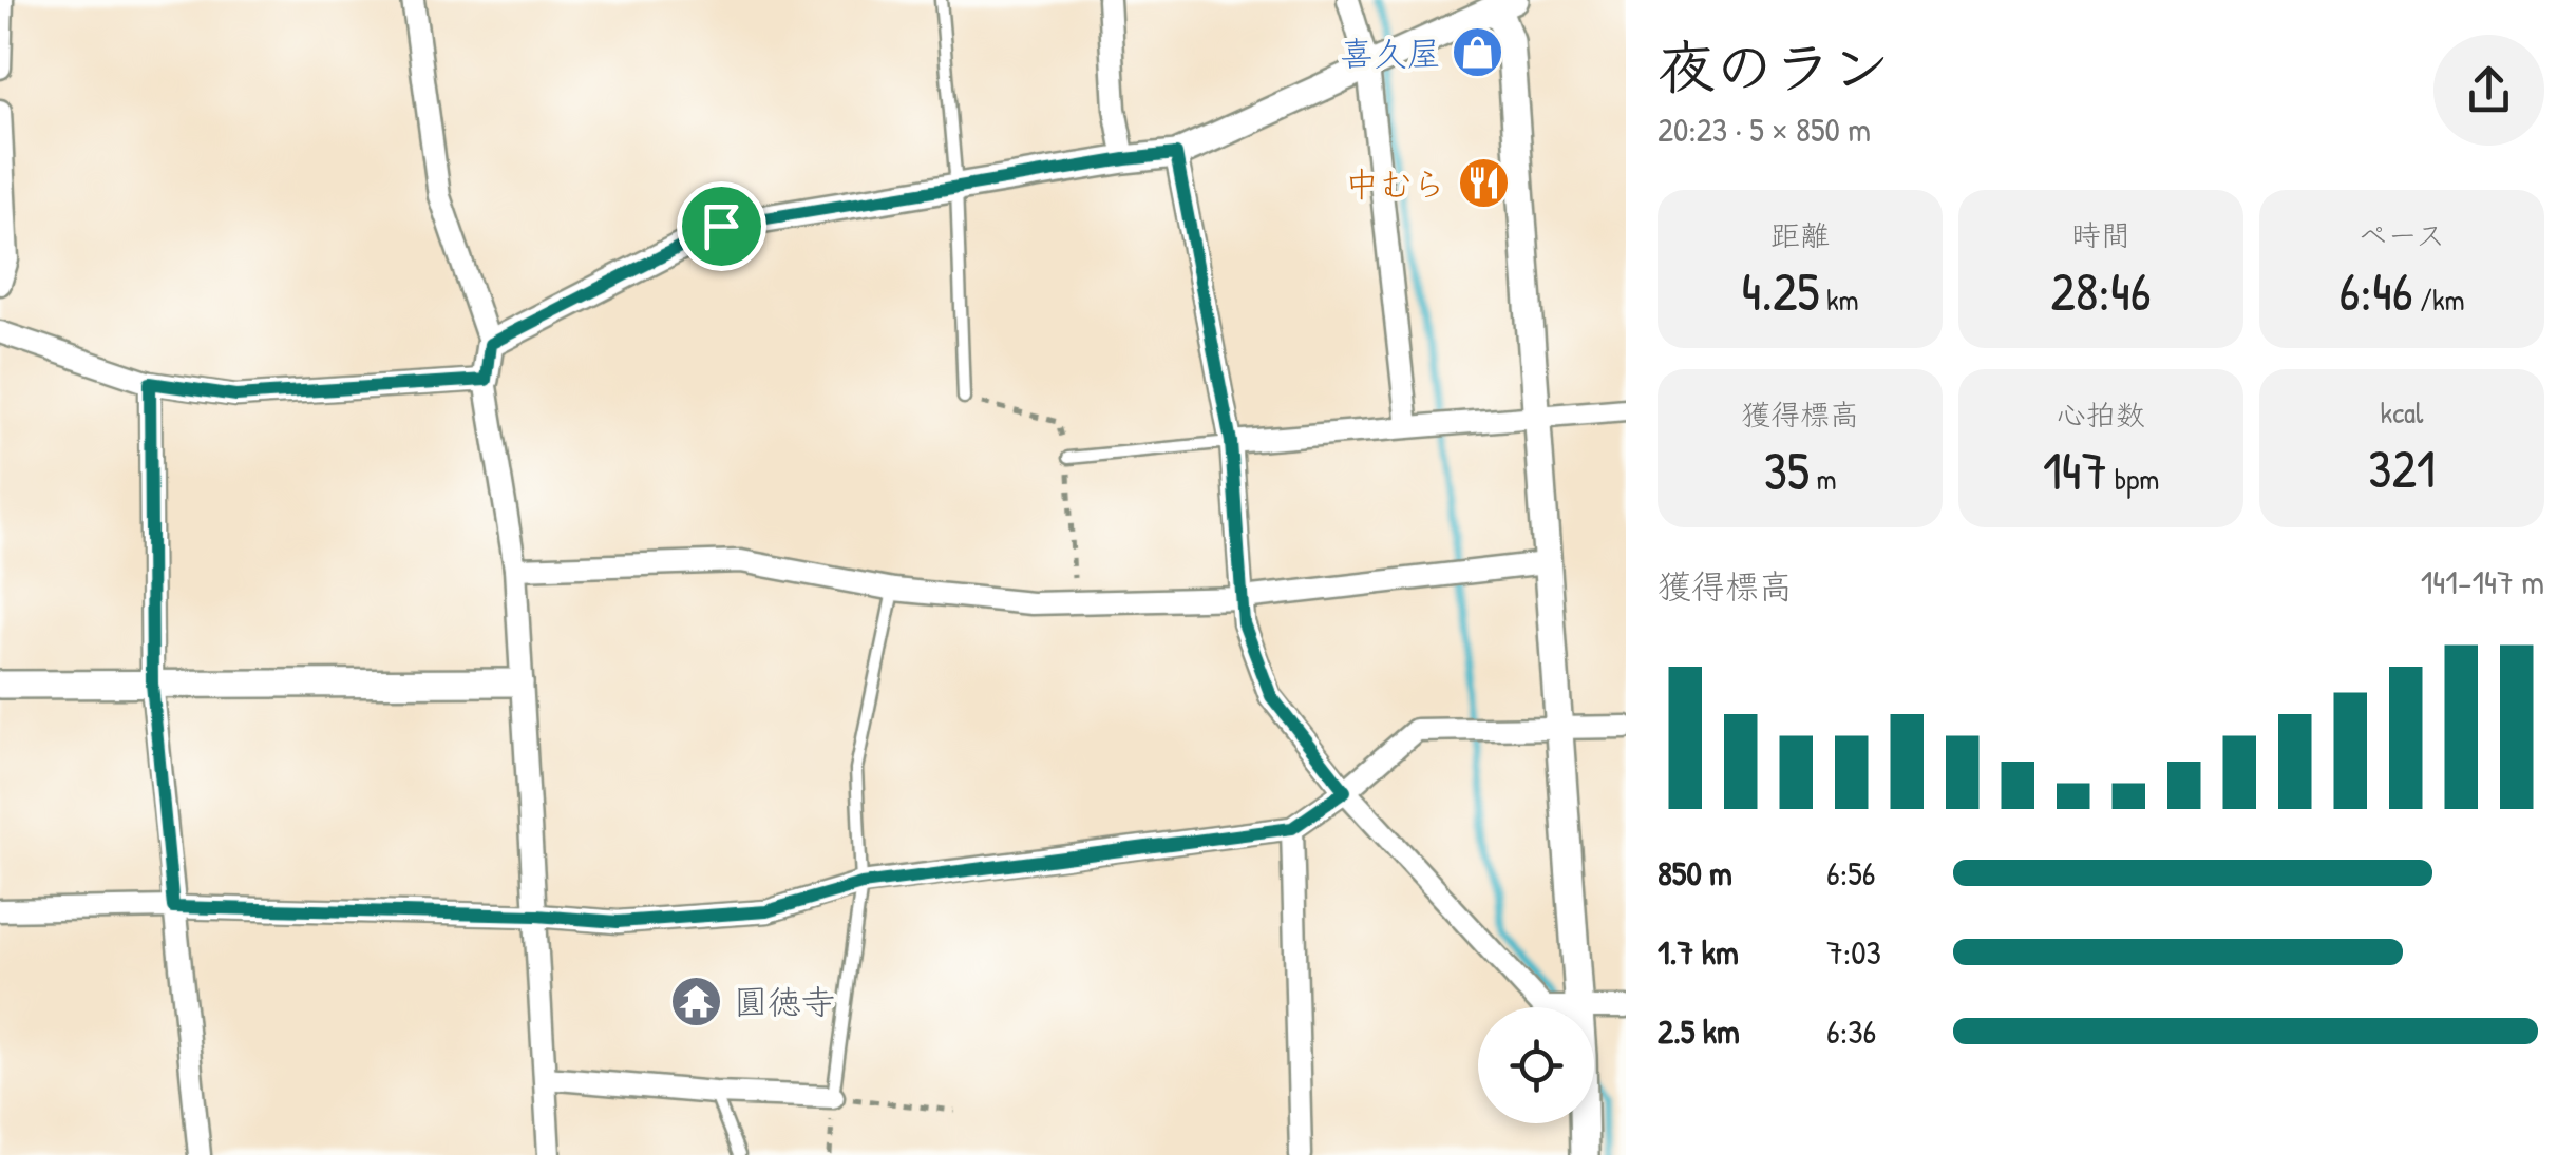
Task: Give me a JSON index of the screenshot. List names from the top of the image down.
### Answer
{
  "places": {
    "shop": ["喜久屋"],
    "restaurant": ["中むら"],
    "temple": ["圓徳寺"]
  },
  "page": {
    "heading": ["夜のラン", "20:23 · 5 × 850 m"],
    "stats": [
      ["距離", "4.25 km"],
      ["時間", "28:46"],
      ["ペース", "6:46 /km"],
      ["獲得標高", "35 m"],
      ["心拍数", "147 bpm"],
      ["kcal", "321"]
    ],
    "chart": ["獲得標高", "141–147 m"],
    "list": [
      {
        "name": "850 m",
        "note": "6:56"
      },
      {
        "name": "1.7 km",
        "note": "7:03"
      },
      {
        "name": "2.5 km",
        "note": "6:36"
      }
    ]
  }
}
